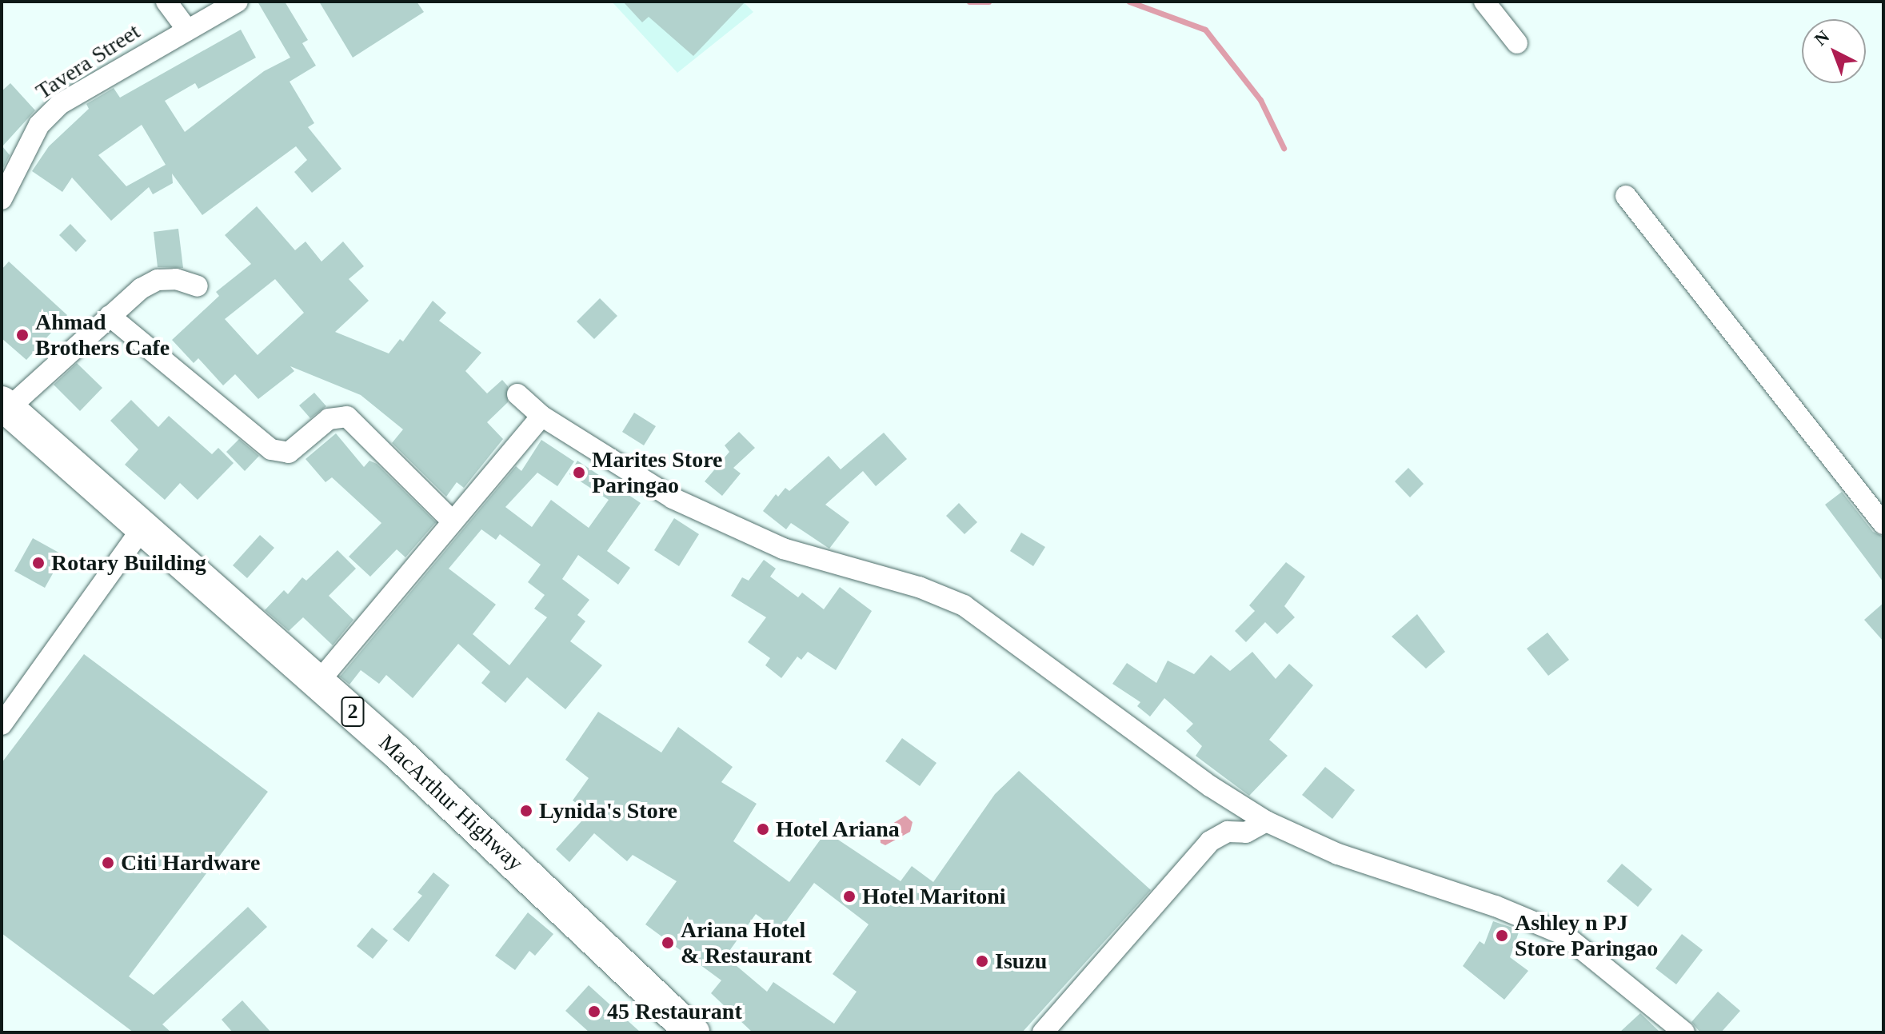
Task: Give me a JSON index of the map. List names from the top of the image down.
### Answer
{
  "streets": {
    "highway": ["2", "MacArthur Highway"],
    "street": ["Tavera Street"]
  },
  "places": [
    "Ahmad Brothers Cafe",
    "Marites Store Paringao",
    "Rotary Building",
    "Lynida's Store",
    "Hotel Ariana",
    "Citi Hardware",
    "Hotel Maritoni",
    "Ashley n PJ Store Paringao",
    "Ariana Hotel & Restaurant",
    "Isuzu",
    "45 Restaurant"
  ],
  "north": "top left"
}
